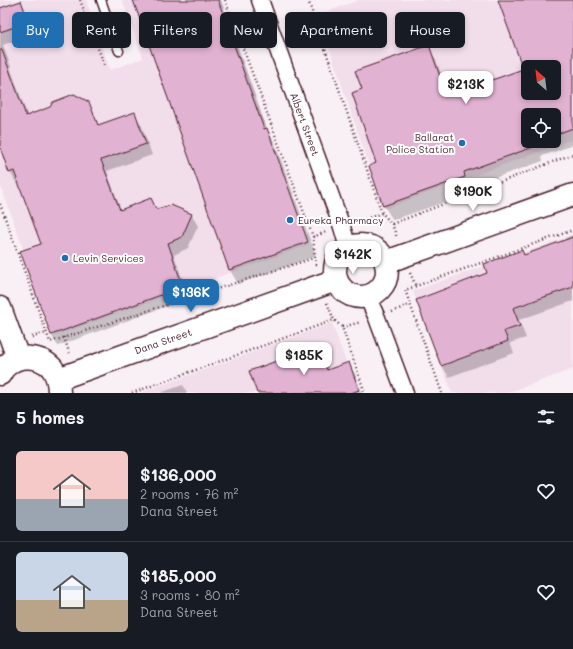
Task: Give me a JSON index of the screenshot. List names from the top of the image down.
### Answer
{
  "streets": {
    "street": ["Albert Street", "Dana Street"]
  },
  "crossings": [
    ["Albert Street", "Dana Street"]
  ],
  "places": ["Ballarat Police Station", "Eureka Pharmacy", "Levin Services"],
  "north": "top left",
  "page": {
    "chip": [
      "Buy",
      "Rent",
      "Filters",
      "New",
      "Apartment",
      "House"
    ],
    "price": [
      "$213K",
      "$190K",
      "$142K",
      "$136K",
      "$185K"
    ],
    "heading": "5 homes",
    "list": [
      {
        "name": "$136,000",
        "note": "2 rooms · 76 m² · Dana Street"
      },
      {
        "name": "$185,000",
        "note": "3 rooms · 80 m² · Dana Street"
      }
    ]
  }
}
